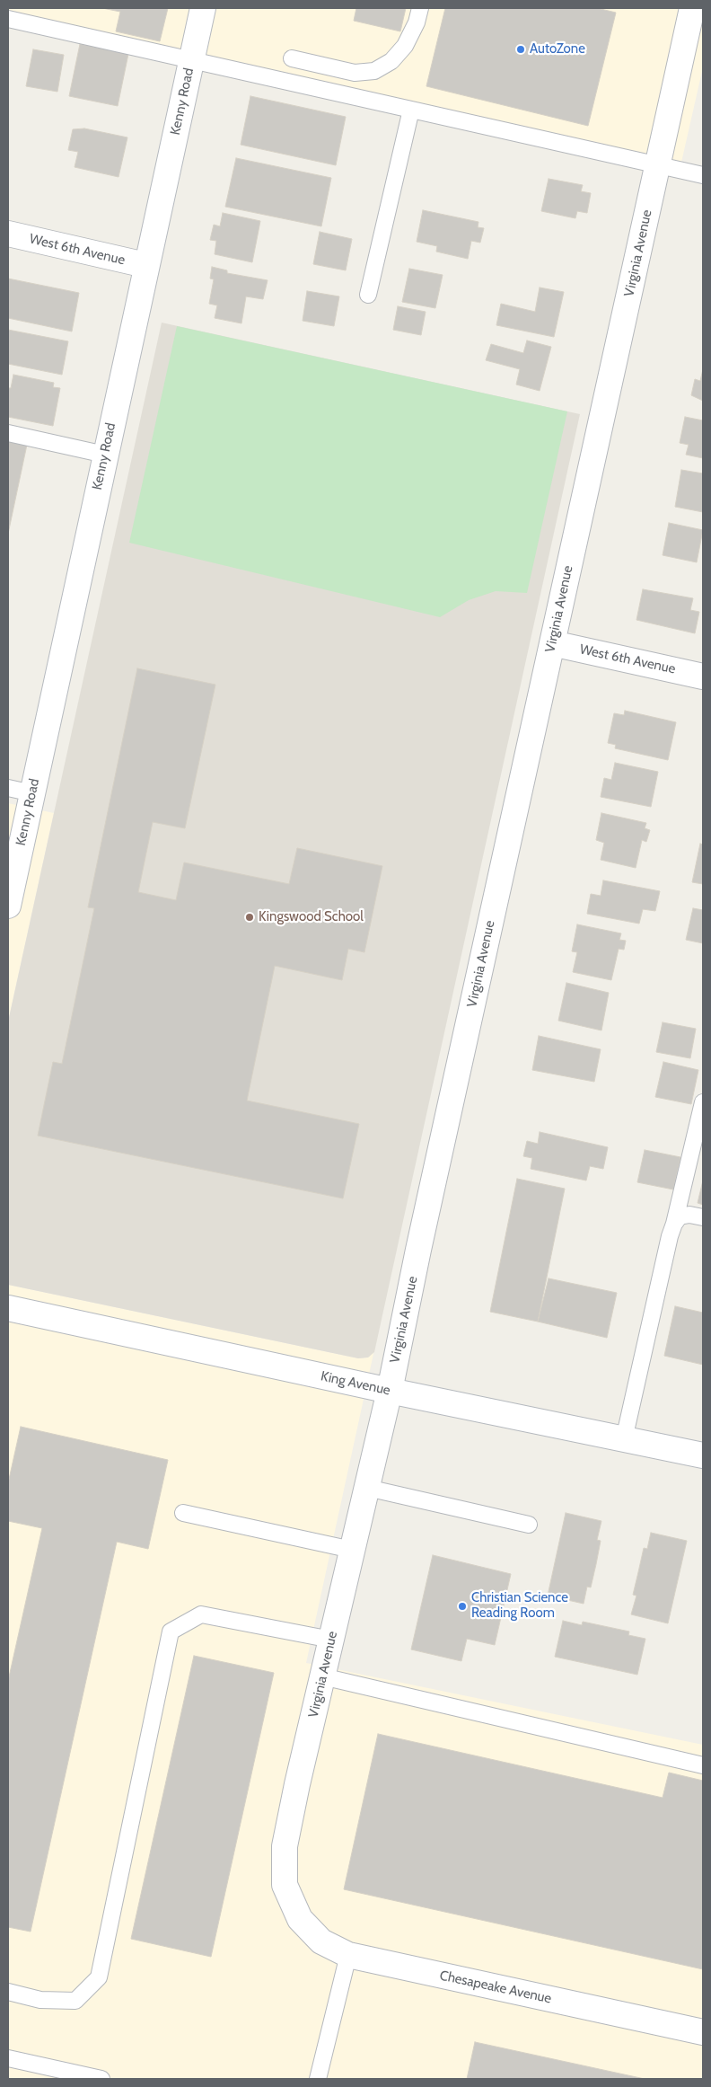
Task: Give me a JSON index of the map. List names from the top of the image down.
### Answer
{
  "streets": {
    "street": [
      "Kenny Road",
      "West 6th Avenue",
      "Virginia Avenue",
      "King Avenue",
      "Chesapeake Avenue"
    ]
  },
  "crossings": [
    ["Kenny Road", "West 6th Avenue"],
    ["West 6th Avenue", "Virginia Avenue"],
    ["Virginia Avenue", "King Avenue"],
    ["Virginia Avenue", "Chesapeake Avenue"]
  ],
  "places": ["AutoZone", "Kingswood School", "Christian Science Reading Room"]
}
